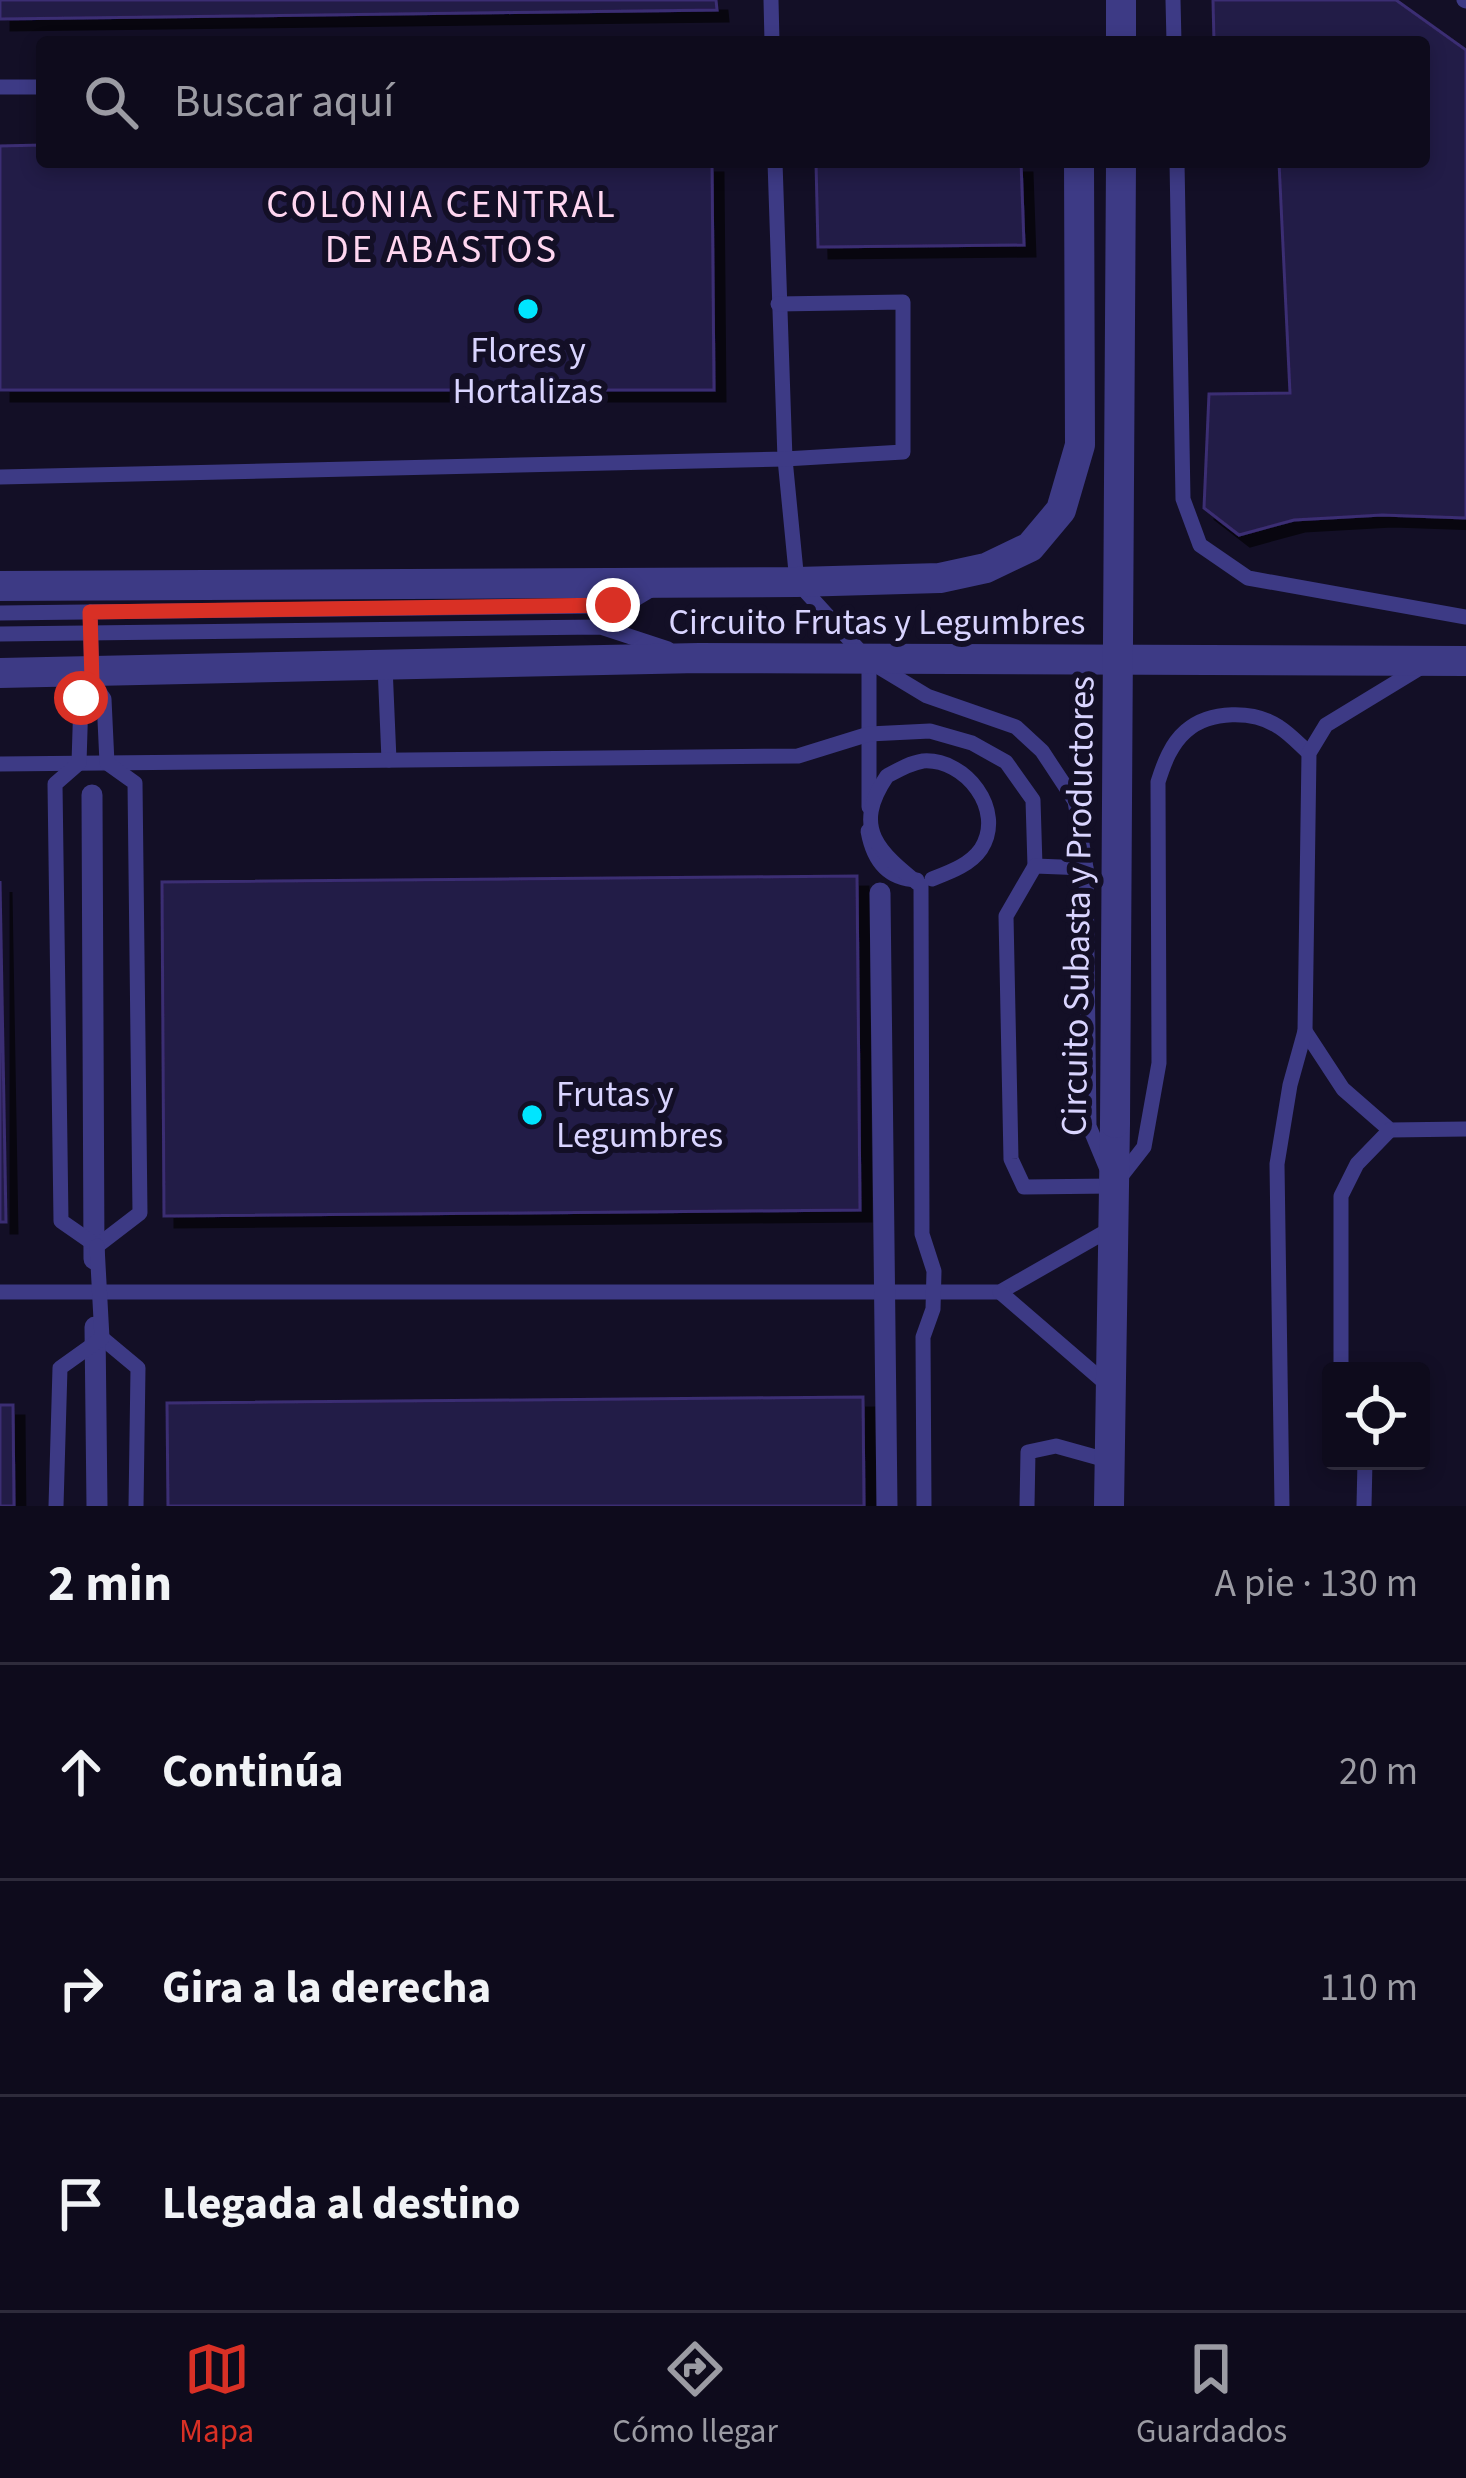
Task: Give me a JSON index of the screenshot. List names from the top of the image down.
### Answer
{
  "streets": {
    "street": ["Circuito Frutas y Legumbres", "Circuito Subasta y Productores"]
  },
  "districts": ["COLONIA CENTRAL DE ABASTOS"],
  "places": ["Flores y Hortalizas", "Frutas y Legumbres"],
  "page": {
    "search": "Buscar aquí",
    "heading": ["2 min", "A pie · 130 m"],
    "list": [
      ["Continúa", "20 m"],
      ["Gira a la derecha", "110 m"],
      "Llegada al destino"
    ],
    "nav": ["Mapa", "Cómo llegar", "Guardados"]
  }
}
